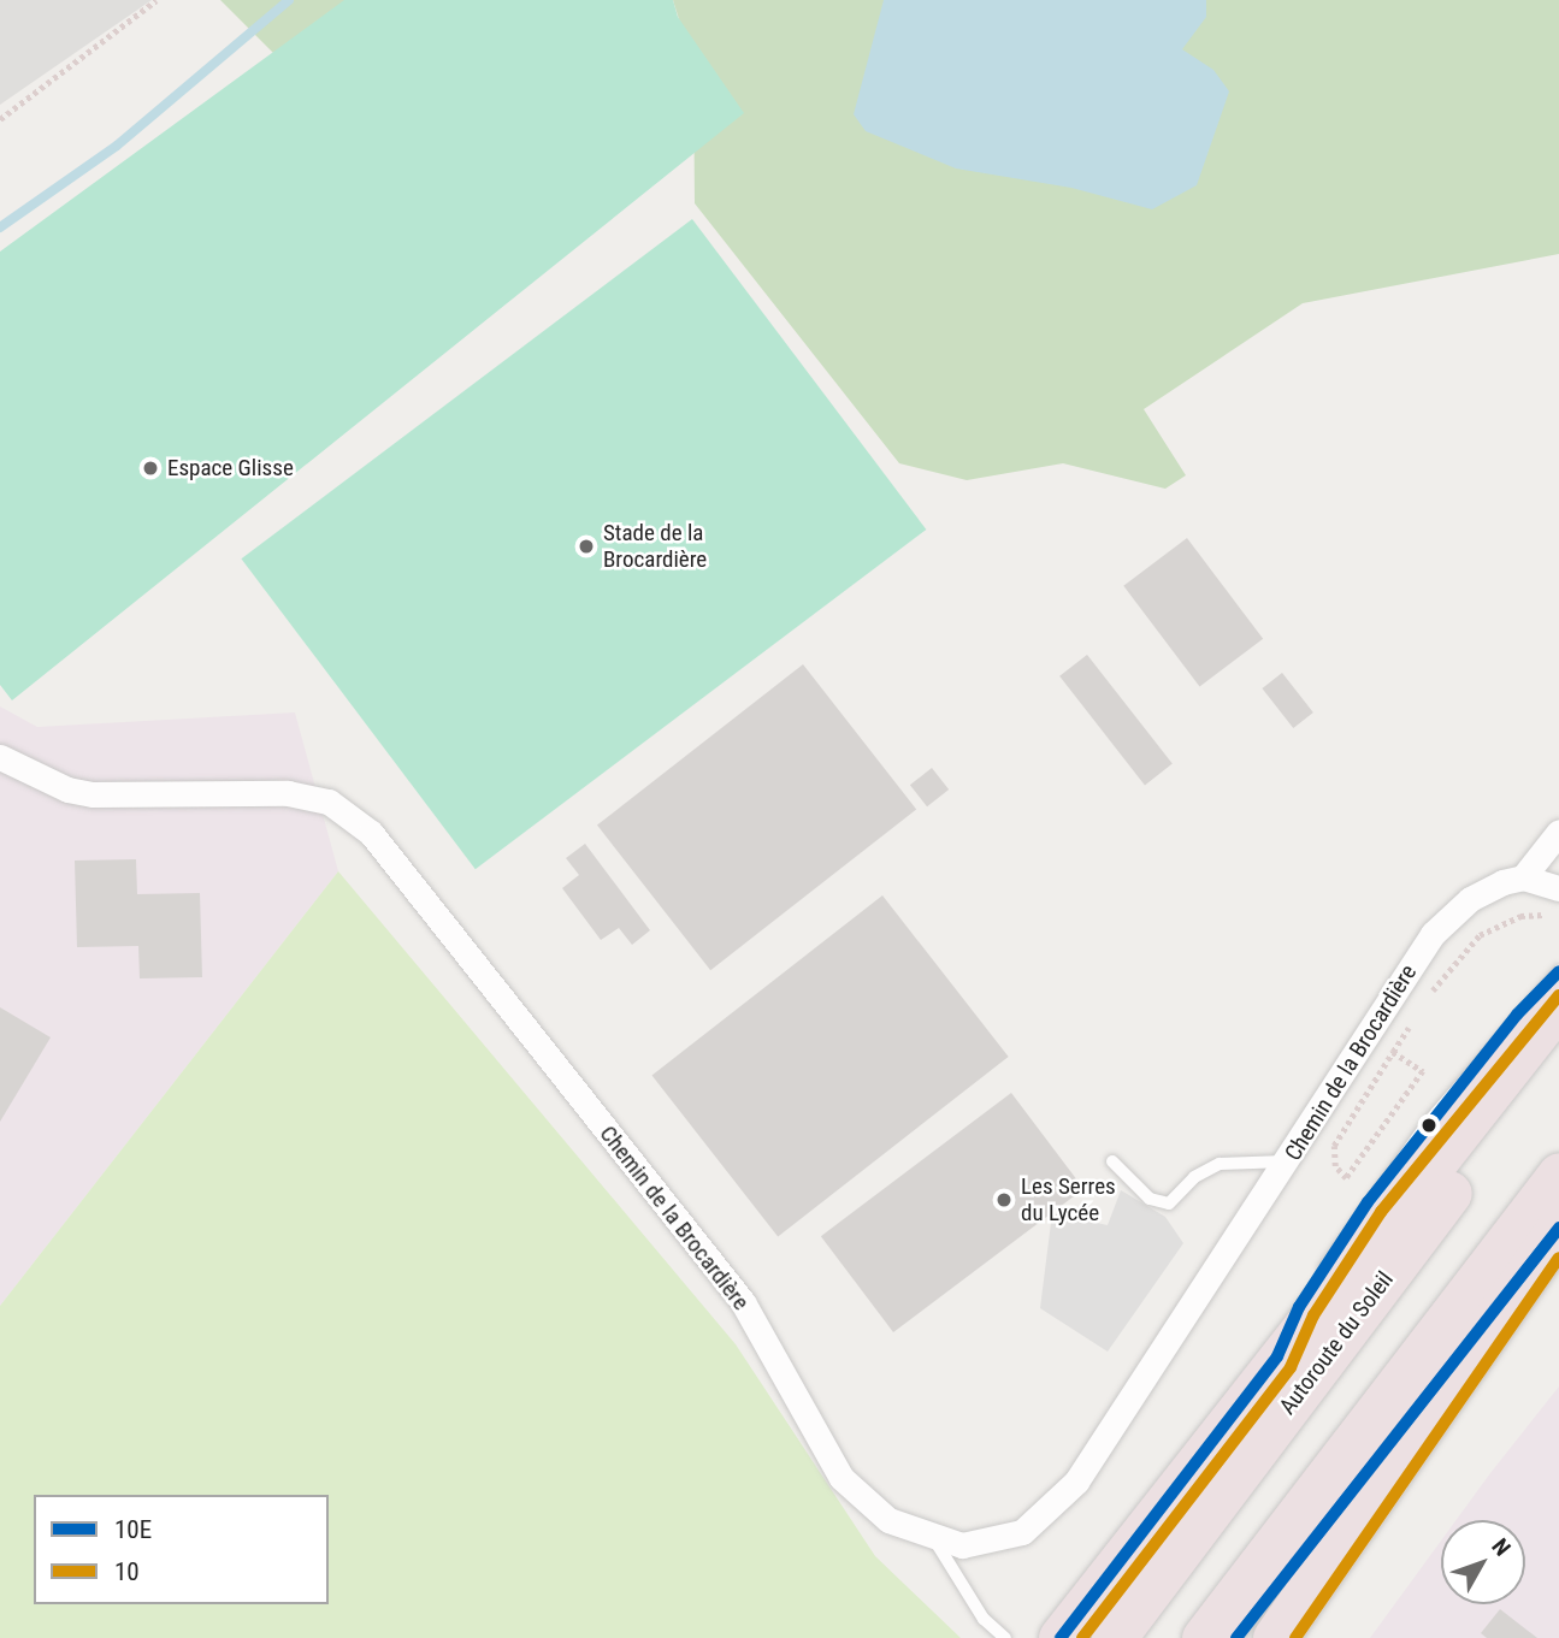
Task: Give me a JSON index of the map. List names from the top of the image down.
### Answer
{
  "streets": {
    "highway": ["Autoroute du Soleil"],
    "street": ["Chemin de la Brocardière"]
  },
  "places": ["Espace Glisse", "Stade de la Brocardière", "Les Serres du Lycée"],
  "lines": ["transit line 10E", "transit line 10"],
  "legend": ["10E", "10"],
  "north": "top right"
}
